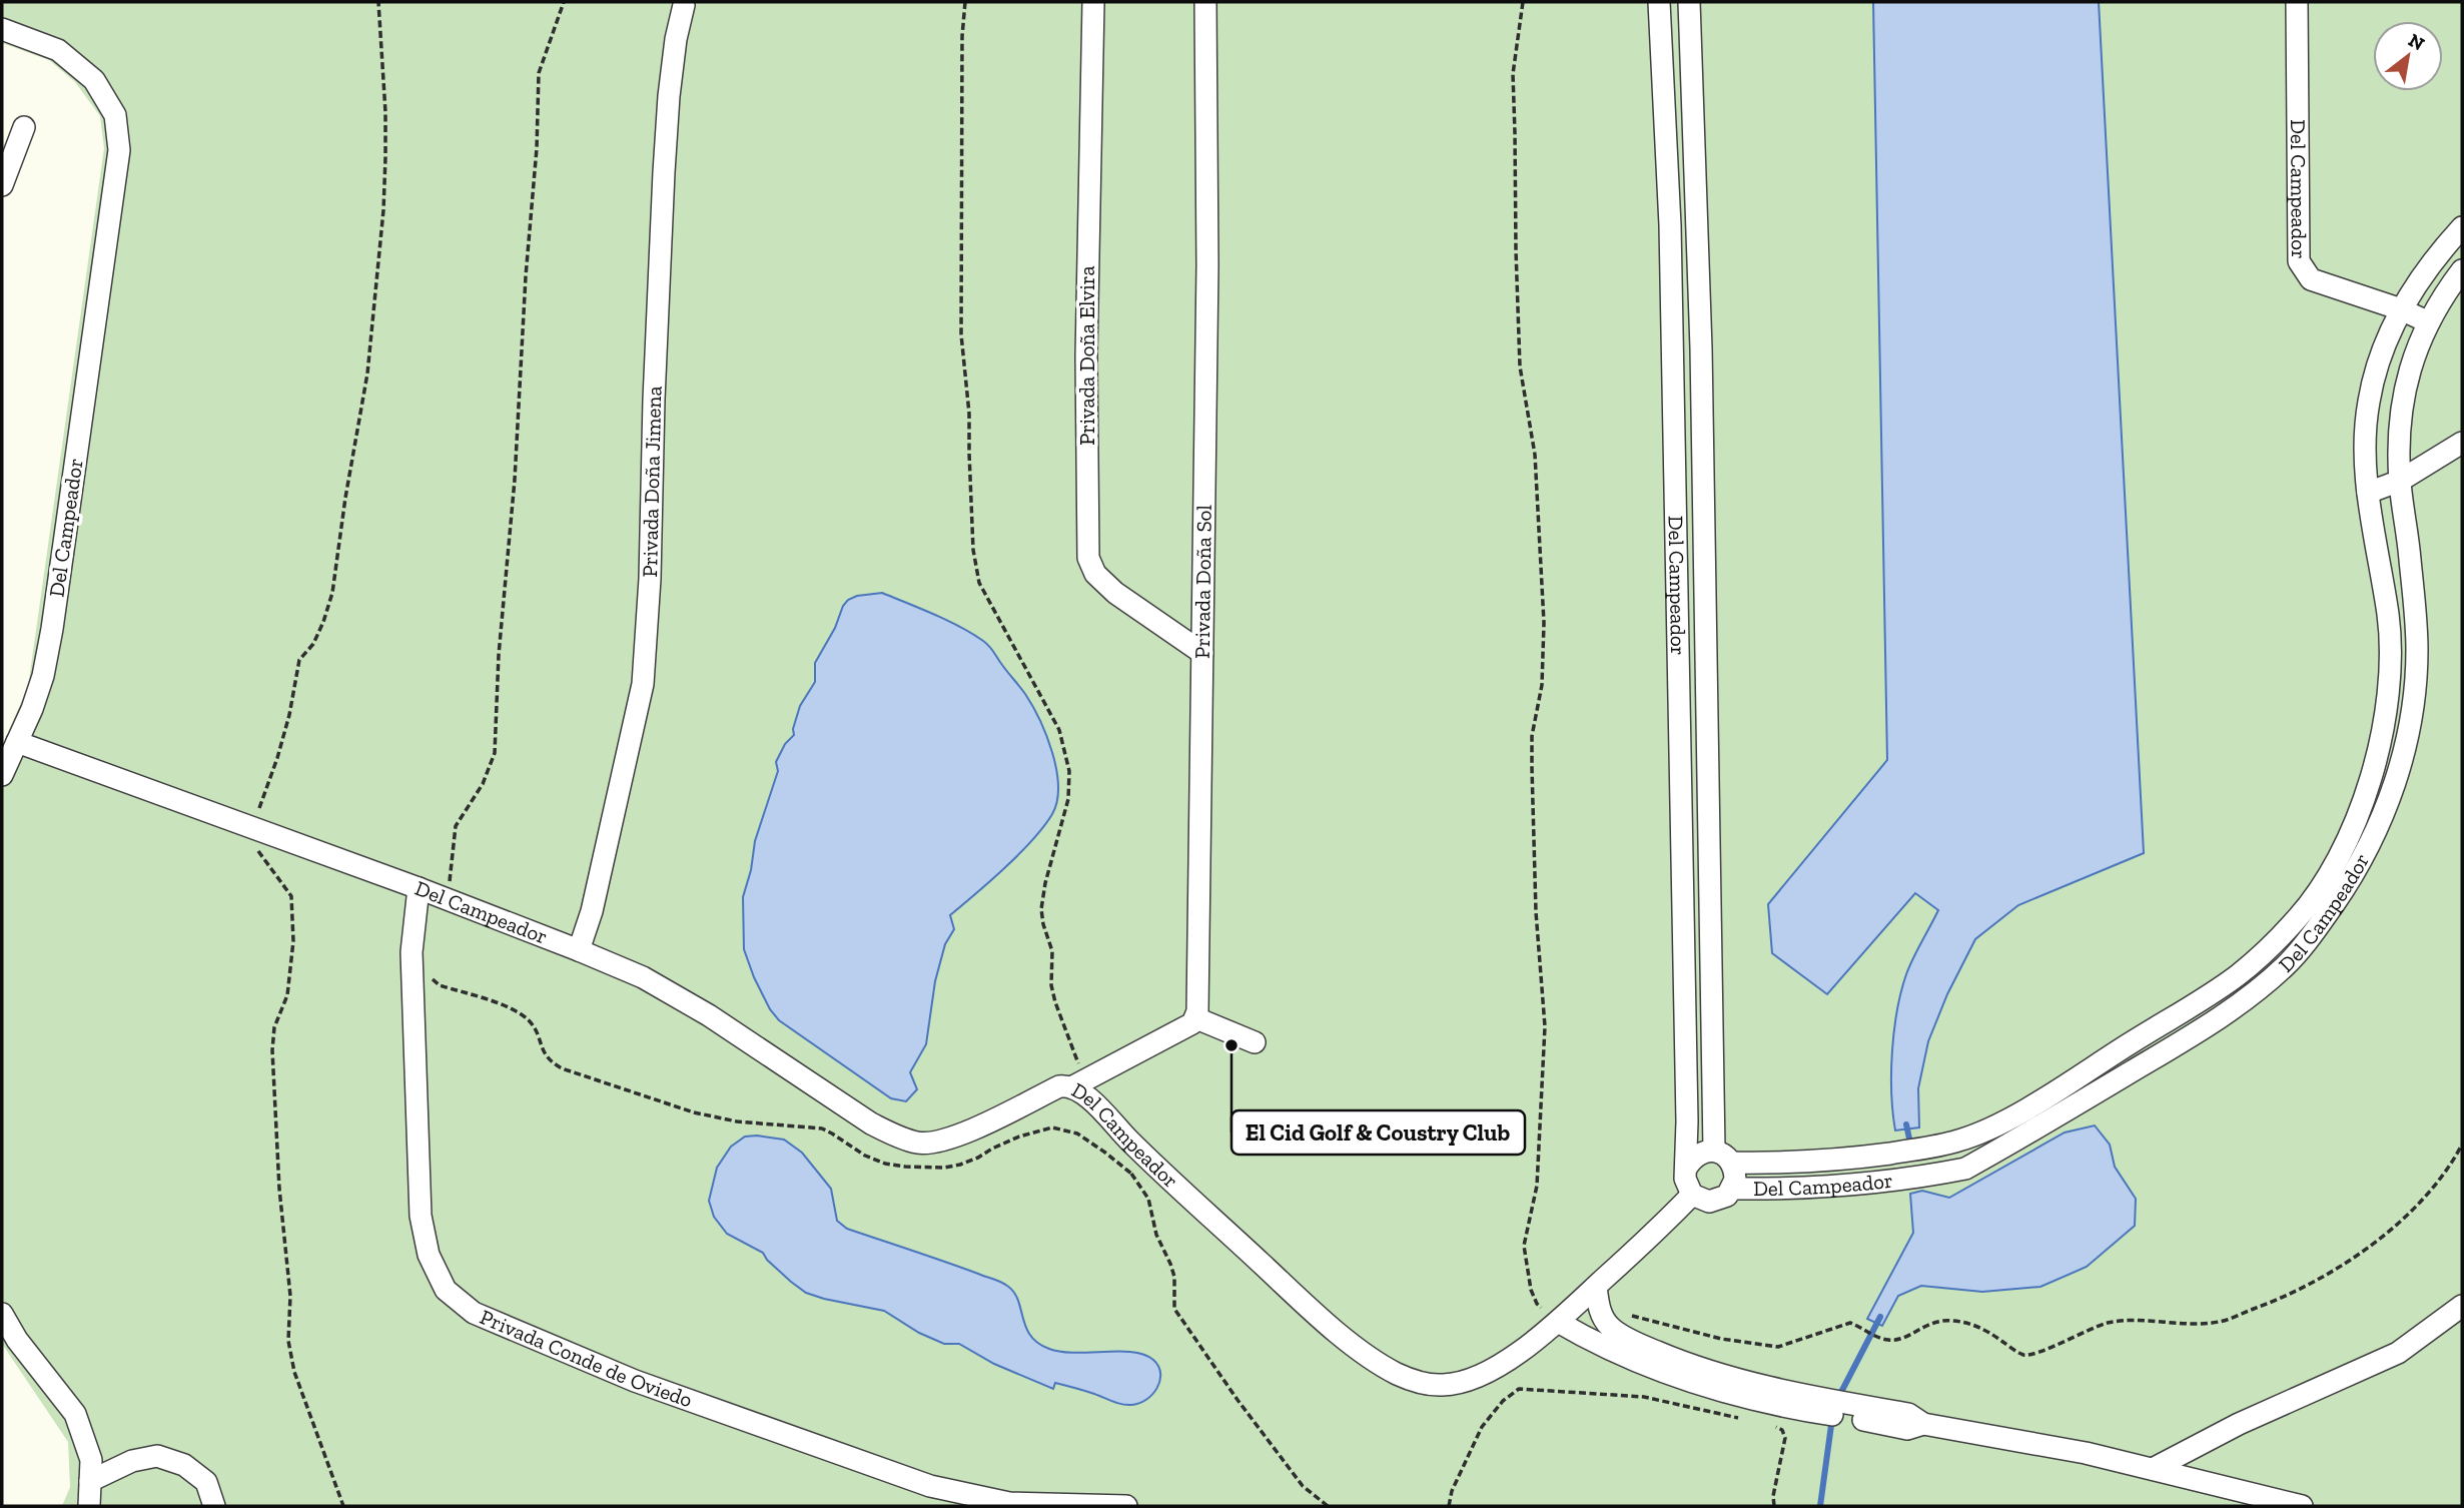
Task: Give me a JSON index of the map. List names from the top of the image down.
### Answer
{
  "streets": {
    "street": [
      "Del Campeador",
      "Privada Doña Elvira",
      "Privada Doña Jimena",
      "Privada Doña Sol",
      "Privada Conde de Oviedo"
    ]
  },
  "crossings": [
    ["Del Campeador", "Privada Doña Jimena"],
    ["Del Campeador", "Privada Conde de Oviedo"],
    ["Privada Doña Elvira", "Privada Doña Sol"]
  ],
  "places": ["El Cid Golf & Coustry Club"],
  "north": "top right"
}
